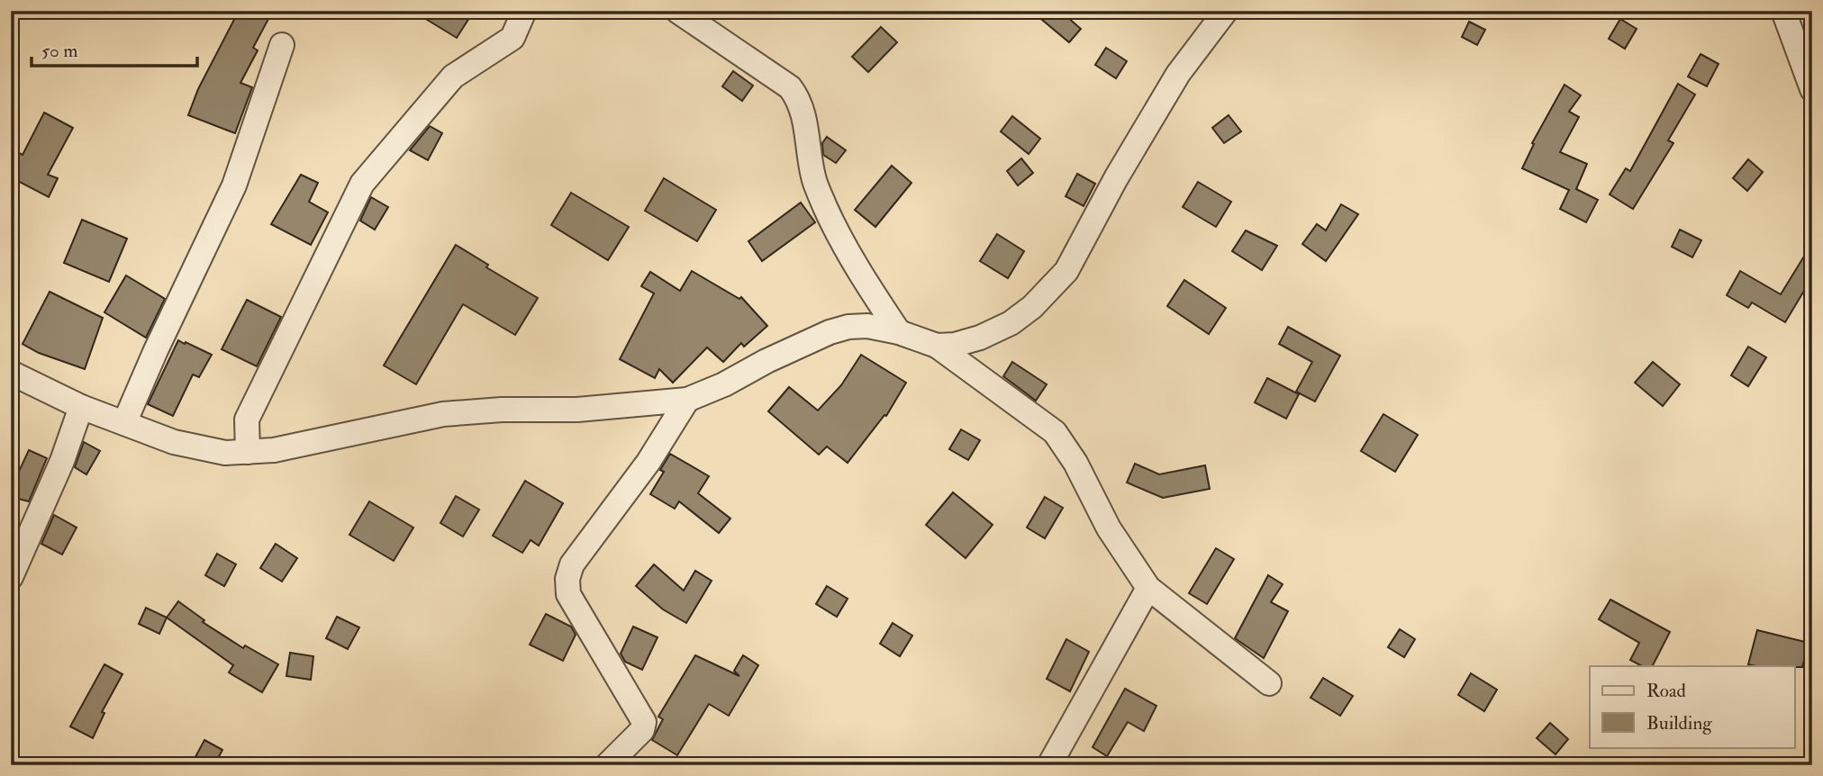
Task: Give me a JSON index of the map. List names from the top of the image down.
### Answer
{
  "legend": ["Road", "Building"],
  "scale_bar": "50 m"
}
